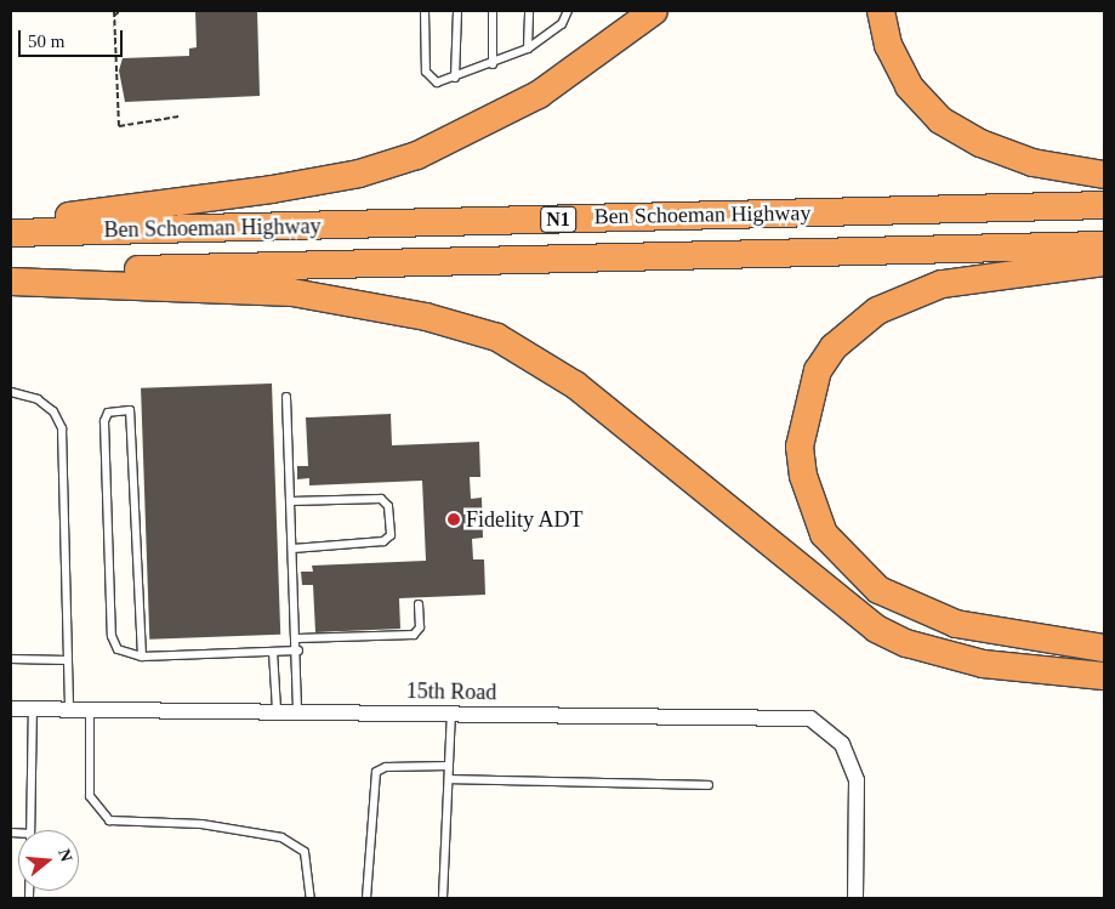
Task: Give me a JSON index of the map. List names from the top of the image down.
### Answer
{
  "streets": {
    "highway": ["Ben Schoeman Highway", "N1"],
    "street": ["15th Road"]
  },
  "places": ["Fidelity ADT"],
  "scale_bar": "50 m",
  "north": "right"
}
